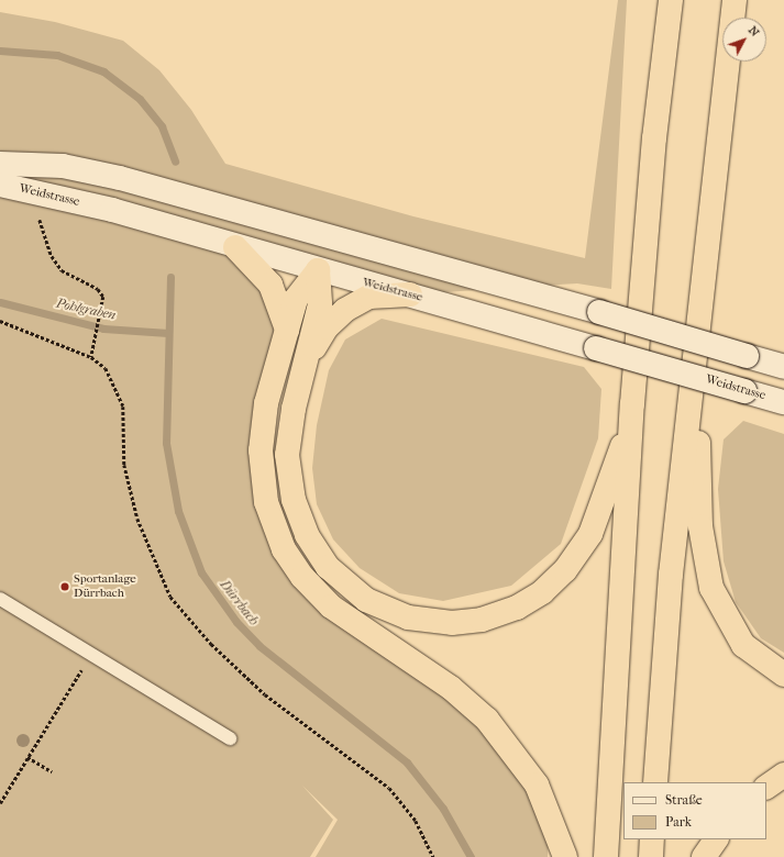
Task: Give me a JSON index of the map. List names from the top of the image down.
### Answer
{
  "streets": {
    "main road": ["Weidstrasse"]
  },
  "water": ["Pohlgraben", "Dürrbach"],
  "places": ["Sportanlage Dürrbach"],
  "legend": ["Straße", "Park"],
  "north": "top right"
}
